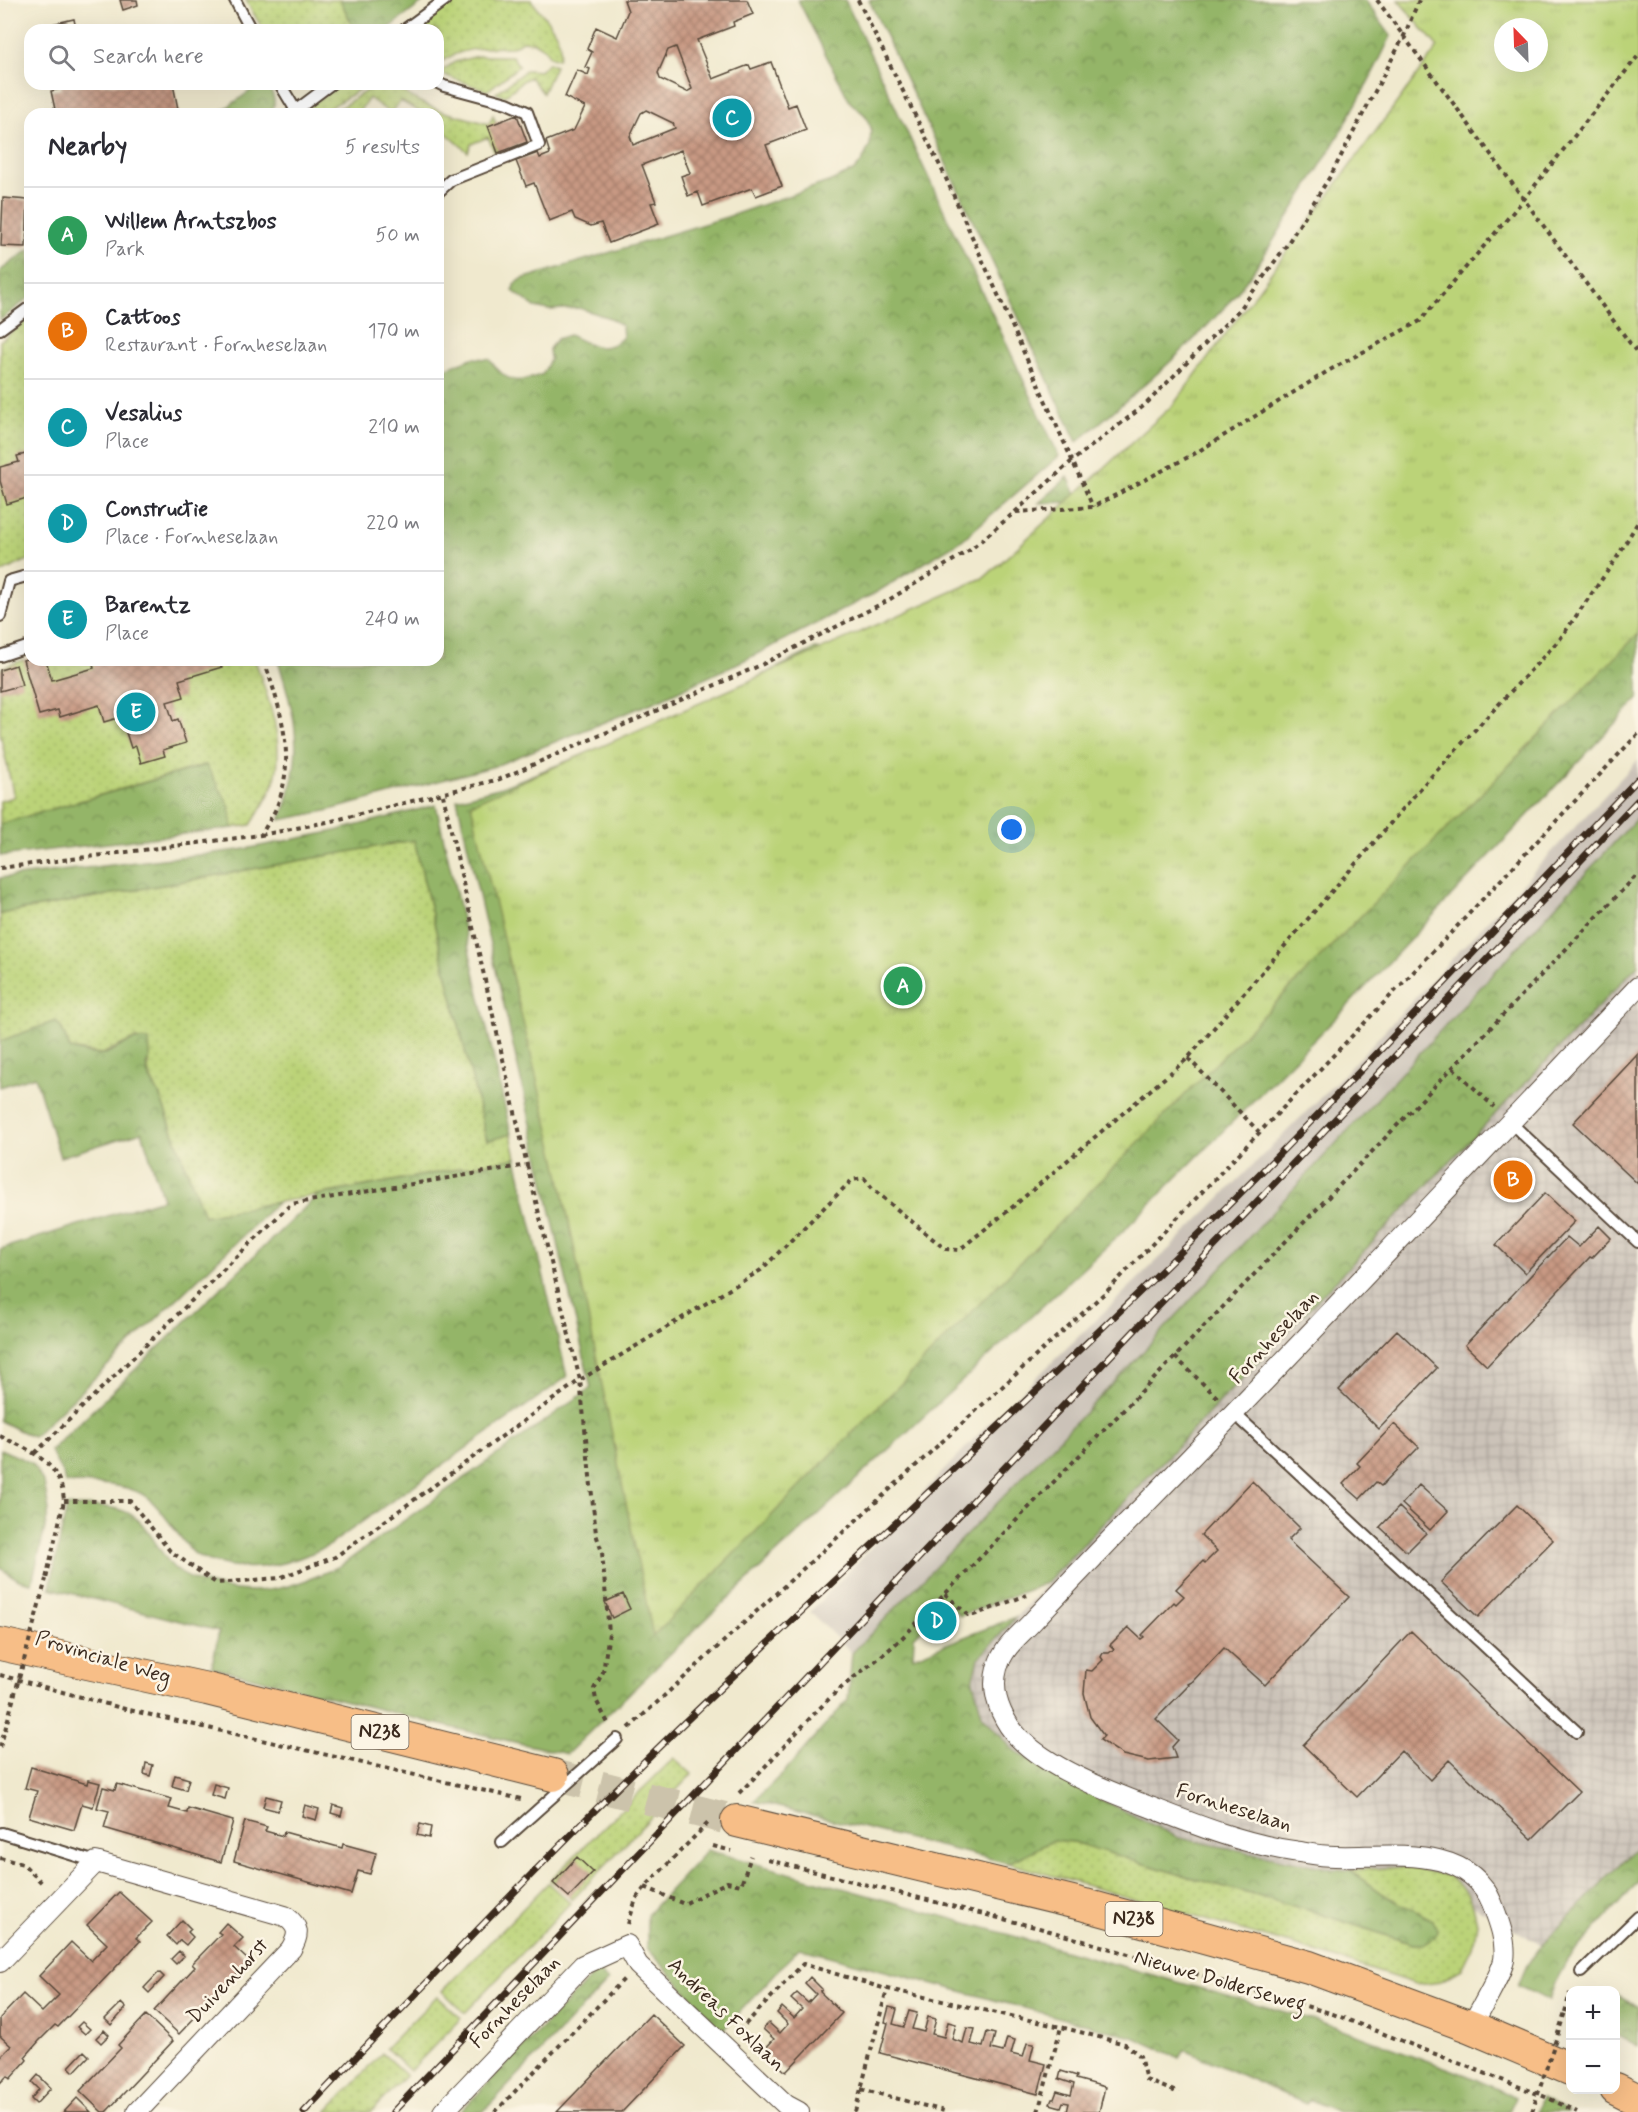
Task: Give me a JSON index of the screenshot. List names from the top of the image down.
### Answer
{
  "streets": {
    "main road": ["Provinciale Weg", "N238", "Nieuwe Dolderseweg"],
    "street": ["Fornheselaan", "Duivenhorst", "Andreas Foxlaan"]
  },
  "crossings": [
    ["Fornheselaan", "Nieuwe Dolderseweg"],
    ["Fornheselaan", "Andreas Foxlaan"]
  ],
  "north": "top left",
  "page": {
    "search": "Search here",
    "pins": [
      "C",
      "E",
      "A",
      "B",
      "D"
    ],
    "heading": ["Nearby", "5 results"],
    "list": [
      {
        "mark": "A",
        "name": "Willem Arntszbos",
        "note": "Park",
        "value": "50 m"
      },
      {
        "mark": "B",
        "name": "Cattoos",
        "note": "Restaurant · Fornheselaan",
        "value": "170 m"
      },
      {
        "mark": "C",
        "name": "Vesalius",
        "note": "Place",
        "value": "210 m"
      },
      {
        "mark": "D",
        "name": "Constructie",
        "note": "Place · Fornheselaan",
        "value": "220 m"
      },
      {
        "mark": "E",
        "name": "Barentz",
        "note": "Place",
        "value": "240 m"
      }
    ],
    "map_buttons": ["+", "−"]
  }
}
